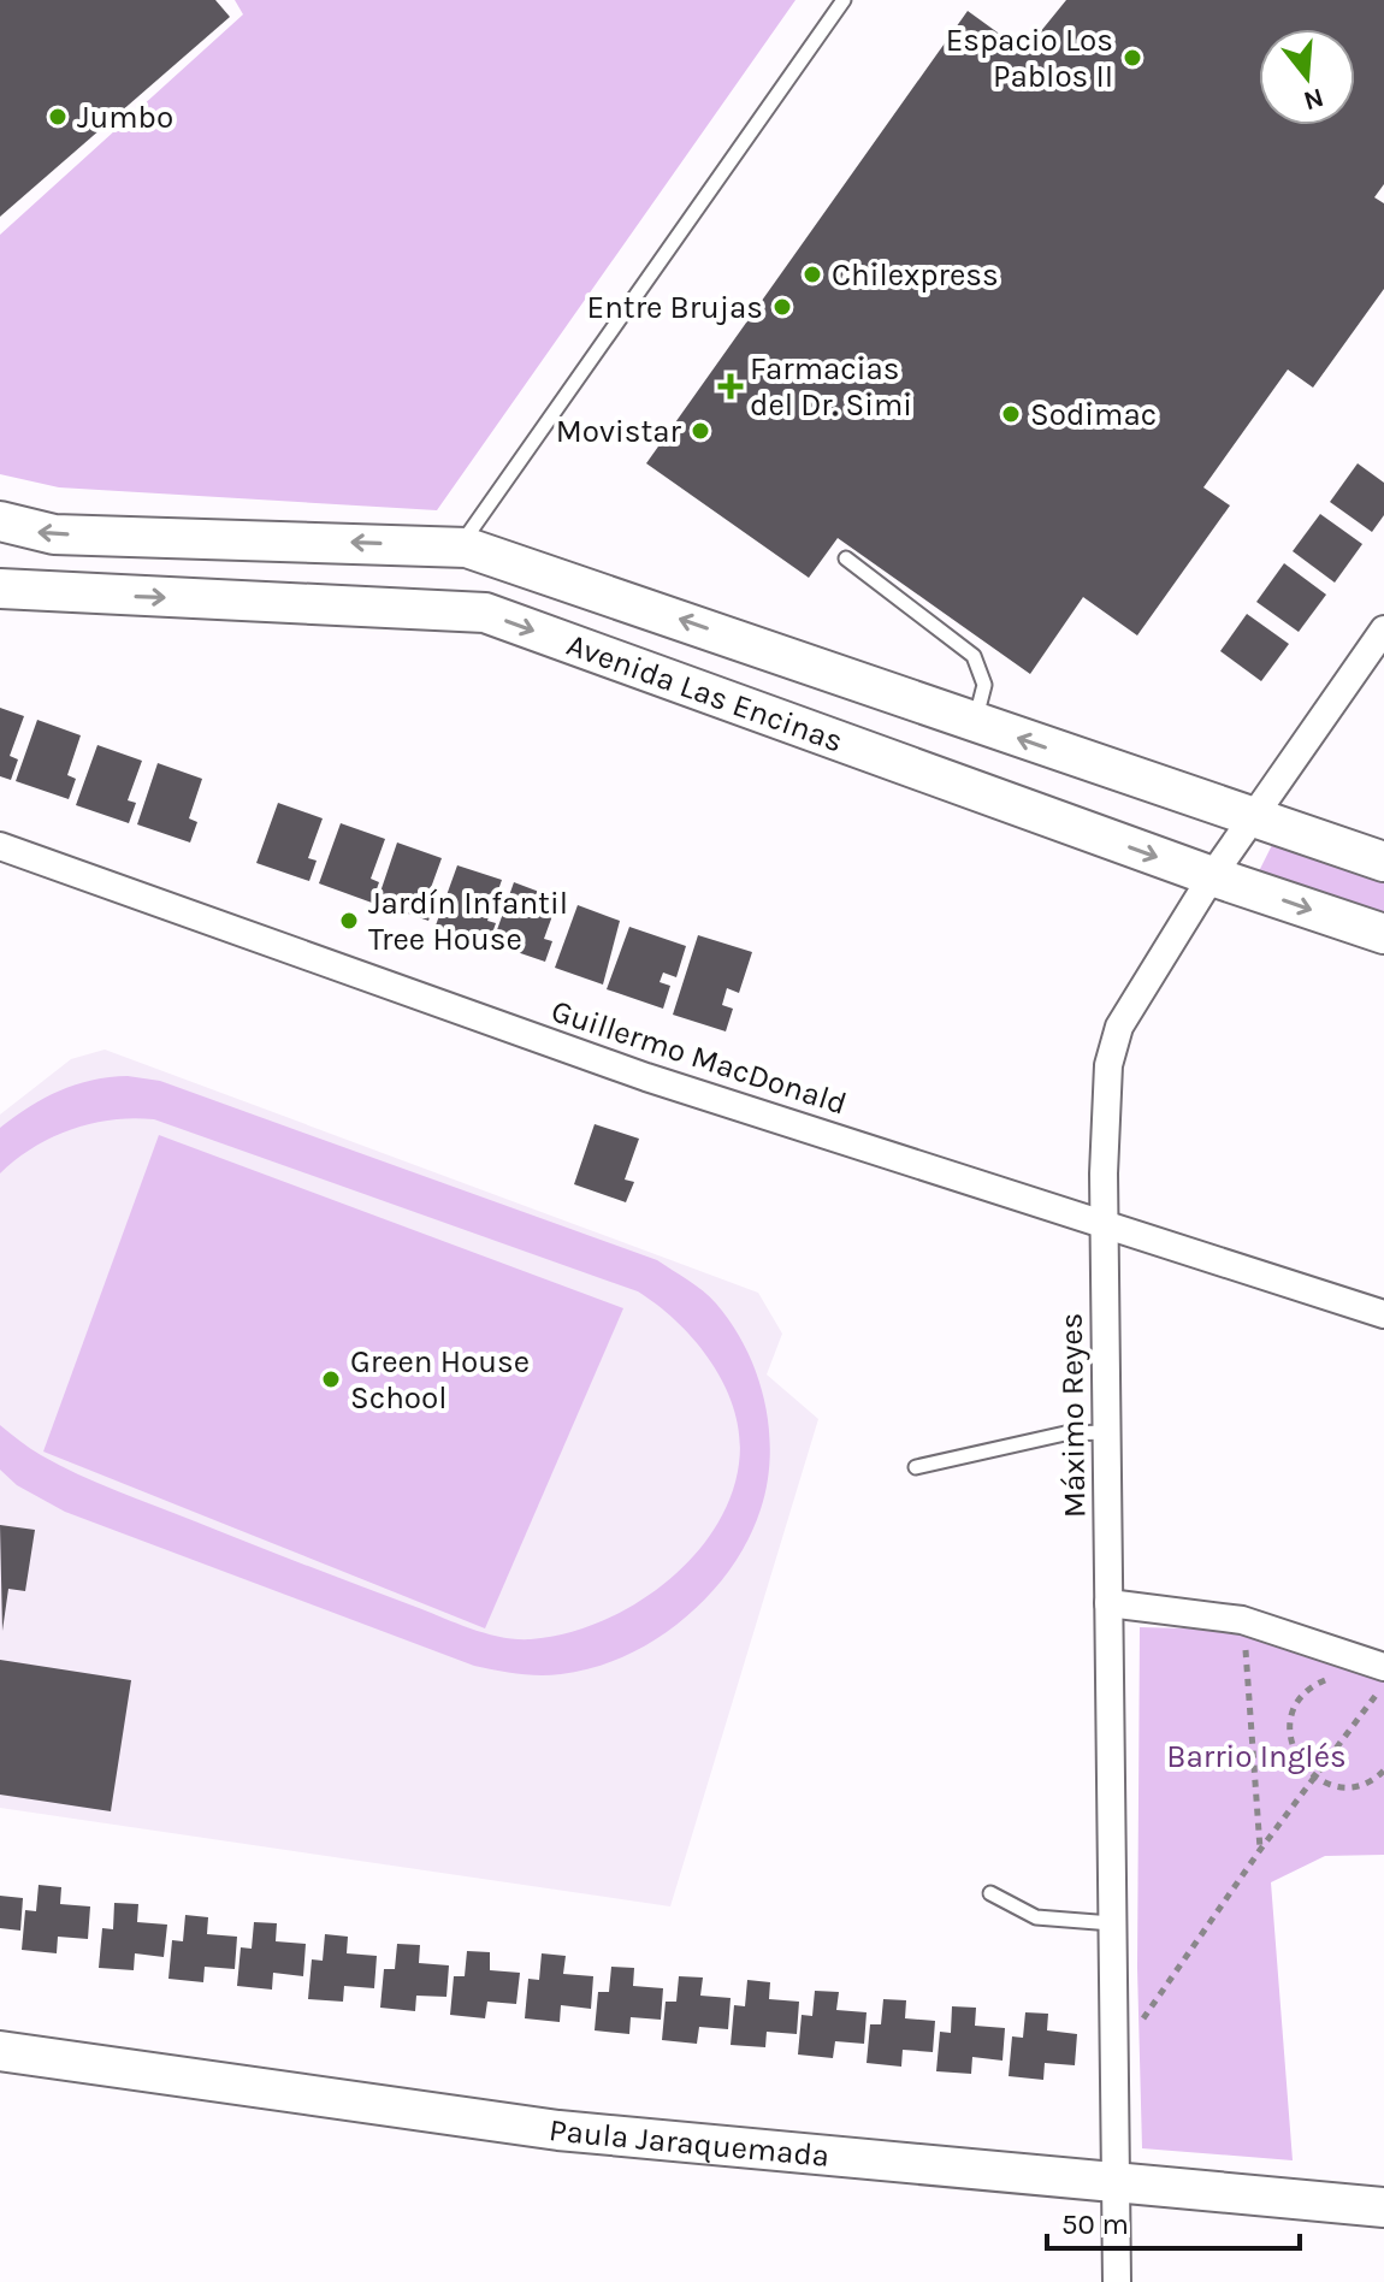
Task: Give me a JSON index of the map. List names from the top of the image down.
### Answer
{
  "streets": {
    "street": [
      "Avenida Las Encinas",
      "Guillermo MacDonald",
      "Máximo Reyes",
      "Paula Jaraquemada"
    ]
  },
  "crossings": [
    ["Avenida Las Encinas", "Máximo Reyes"],
    ["Guillermo MacDonald", "Máximo Reyes"],
    ["Máximo Reyes", "Paula Jaraquemada"]
  ],
  "parks": ["Barrio Inglés"],
  "places": {
    "other": [
      "Espacio Los Pablos II",
      "Jumbo",
      "Chilexpress",
      "Entre Brujas",
      "Sodimac",
      "Movistar",
      "Jardín Infantil Tree House",
      "Green House School"
    ],
    "health": ["Farmacias del Dr. Simi"]
  },
  "scale_bar": "50 m",
  "north": "bottom"
}
